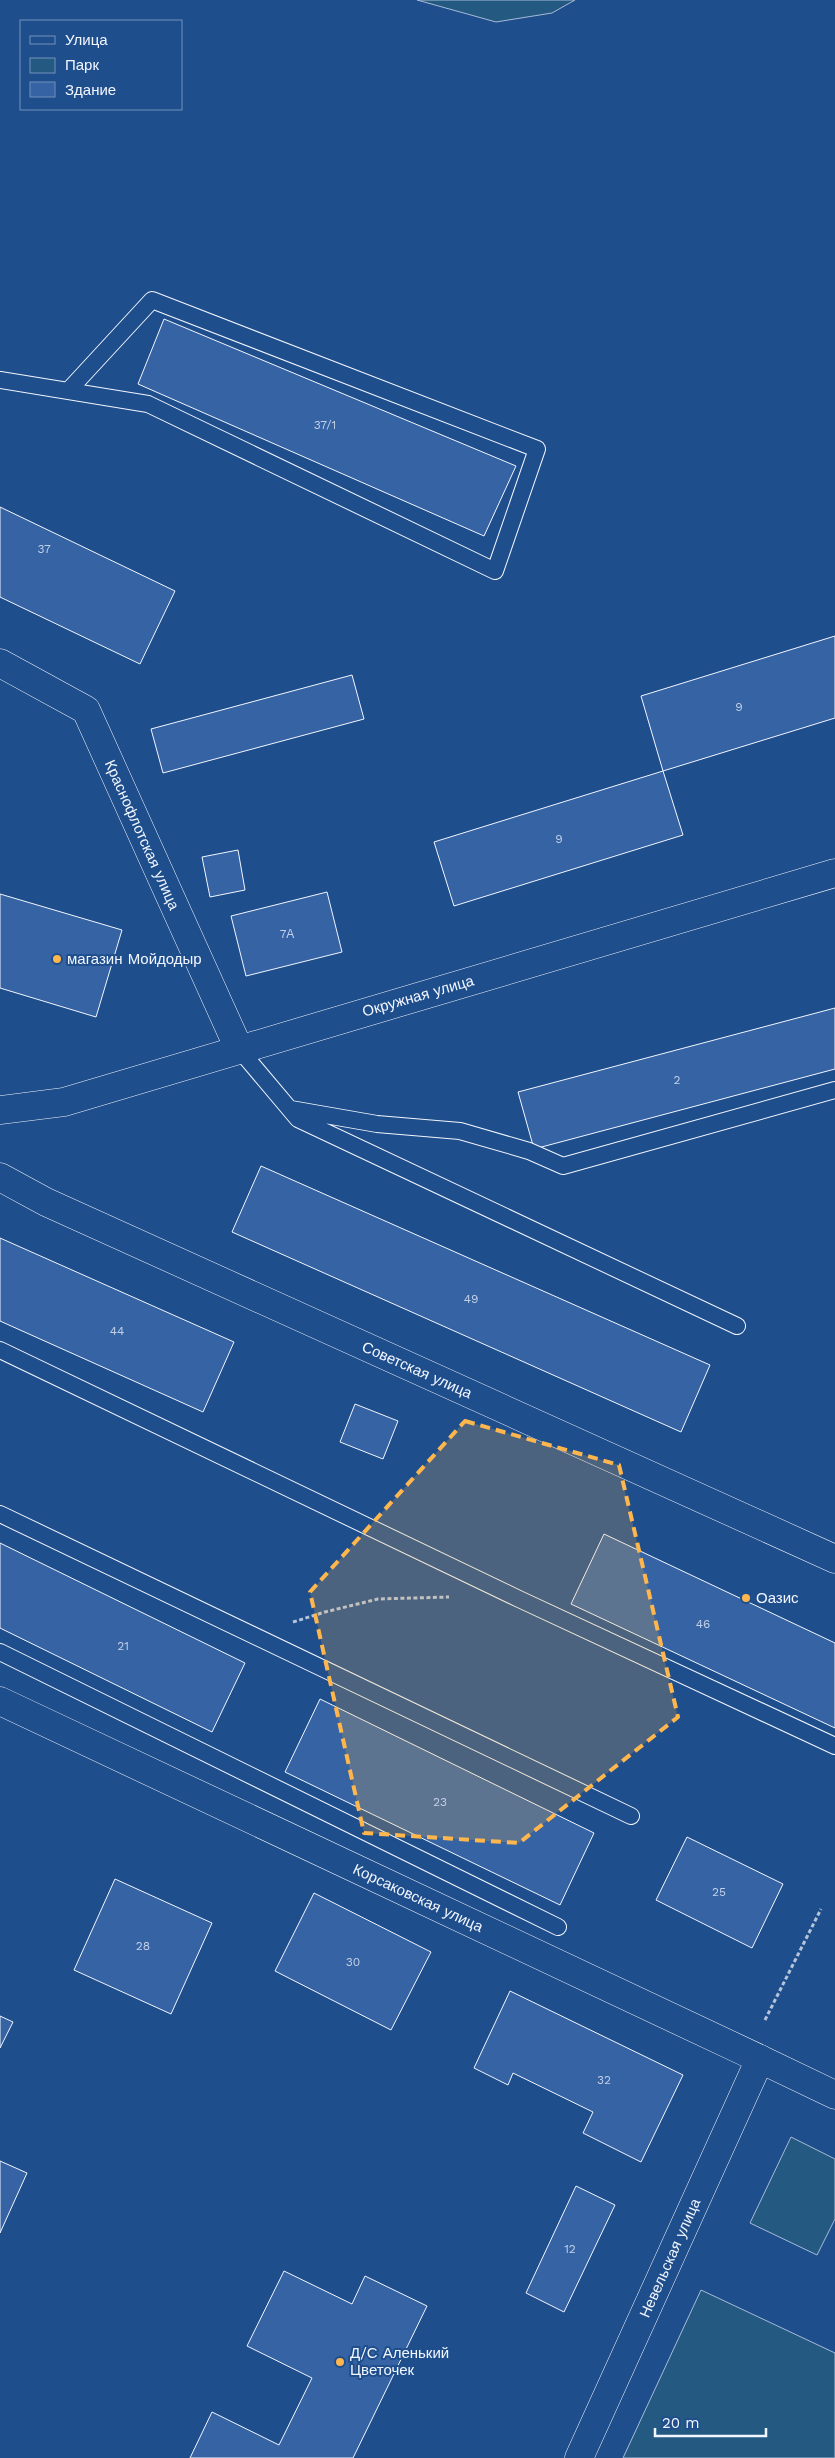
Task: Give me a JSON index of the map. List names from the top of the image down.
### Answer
{
  "streets": {
    "street": [
      "Краснофлотская улица",
      "Окружная улица",
      "Советская улица",
      "Корсаковская улица",
      "Невельская улица"
    ]
  },
  "crossings": [
    ["Краснофлотская улица", "Окружная улица"],
    ["Корсаковская улица", "Невельская улица"]
  ],
  "places": ["магазин Мойдодыр", "Оазис", "Д/С Аленький Цветочек"],
  "house_numbers": [
    "37/1",
    "37",
    "9",
    "9",
    "7А",
    "2",
    "49",
    "44",
    "46",
    "21",
    "23",
    "25",
    "28",
    "30",
    "32",
    "12"
  ],
  "legend": ["Улица", "Парк", "Здание"],
  "scale_bar": "20 m"
}
